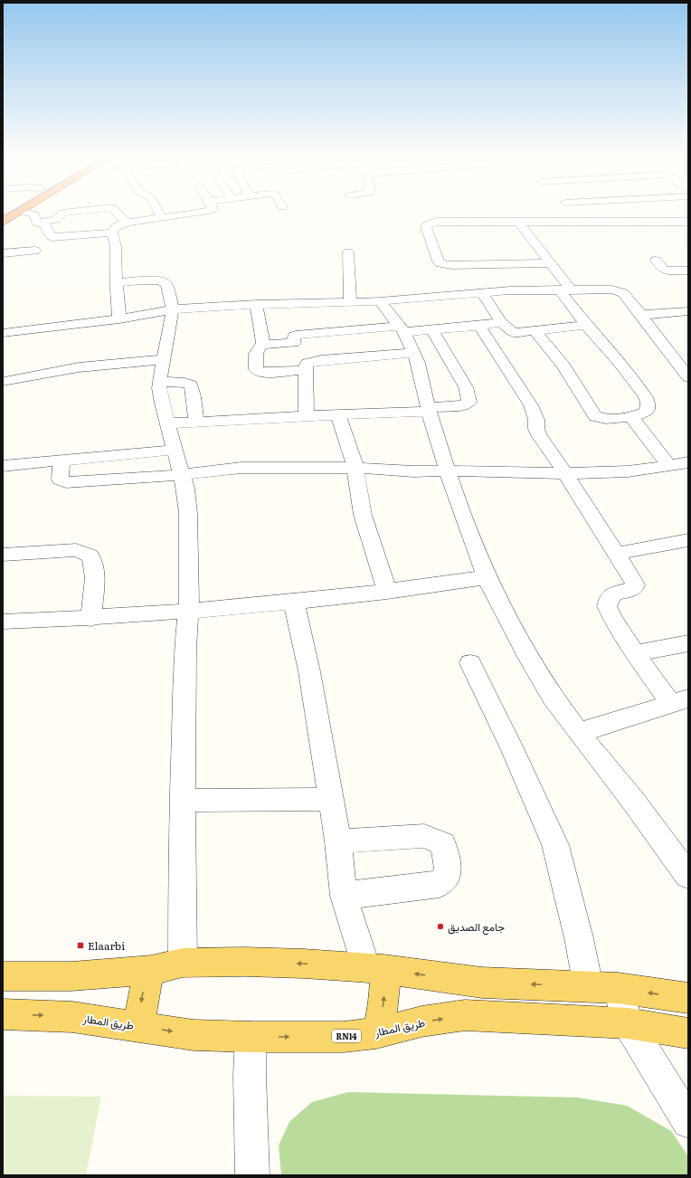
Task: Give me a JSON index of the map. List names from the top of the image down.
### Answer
{
  "streets": {
    "main road": ["طريق المطار", "RN14"]
  },
  "places": {
    "other": ["جامع الصديق"],
    "transit": ["Elaarbi"]
  }
}
